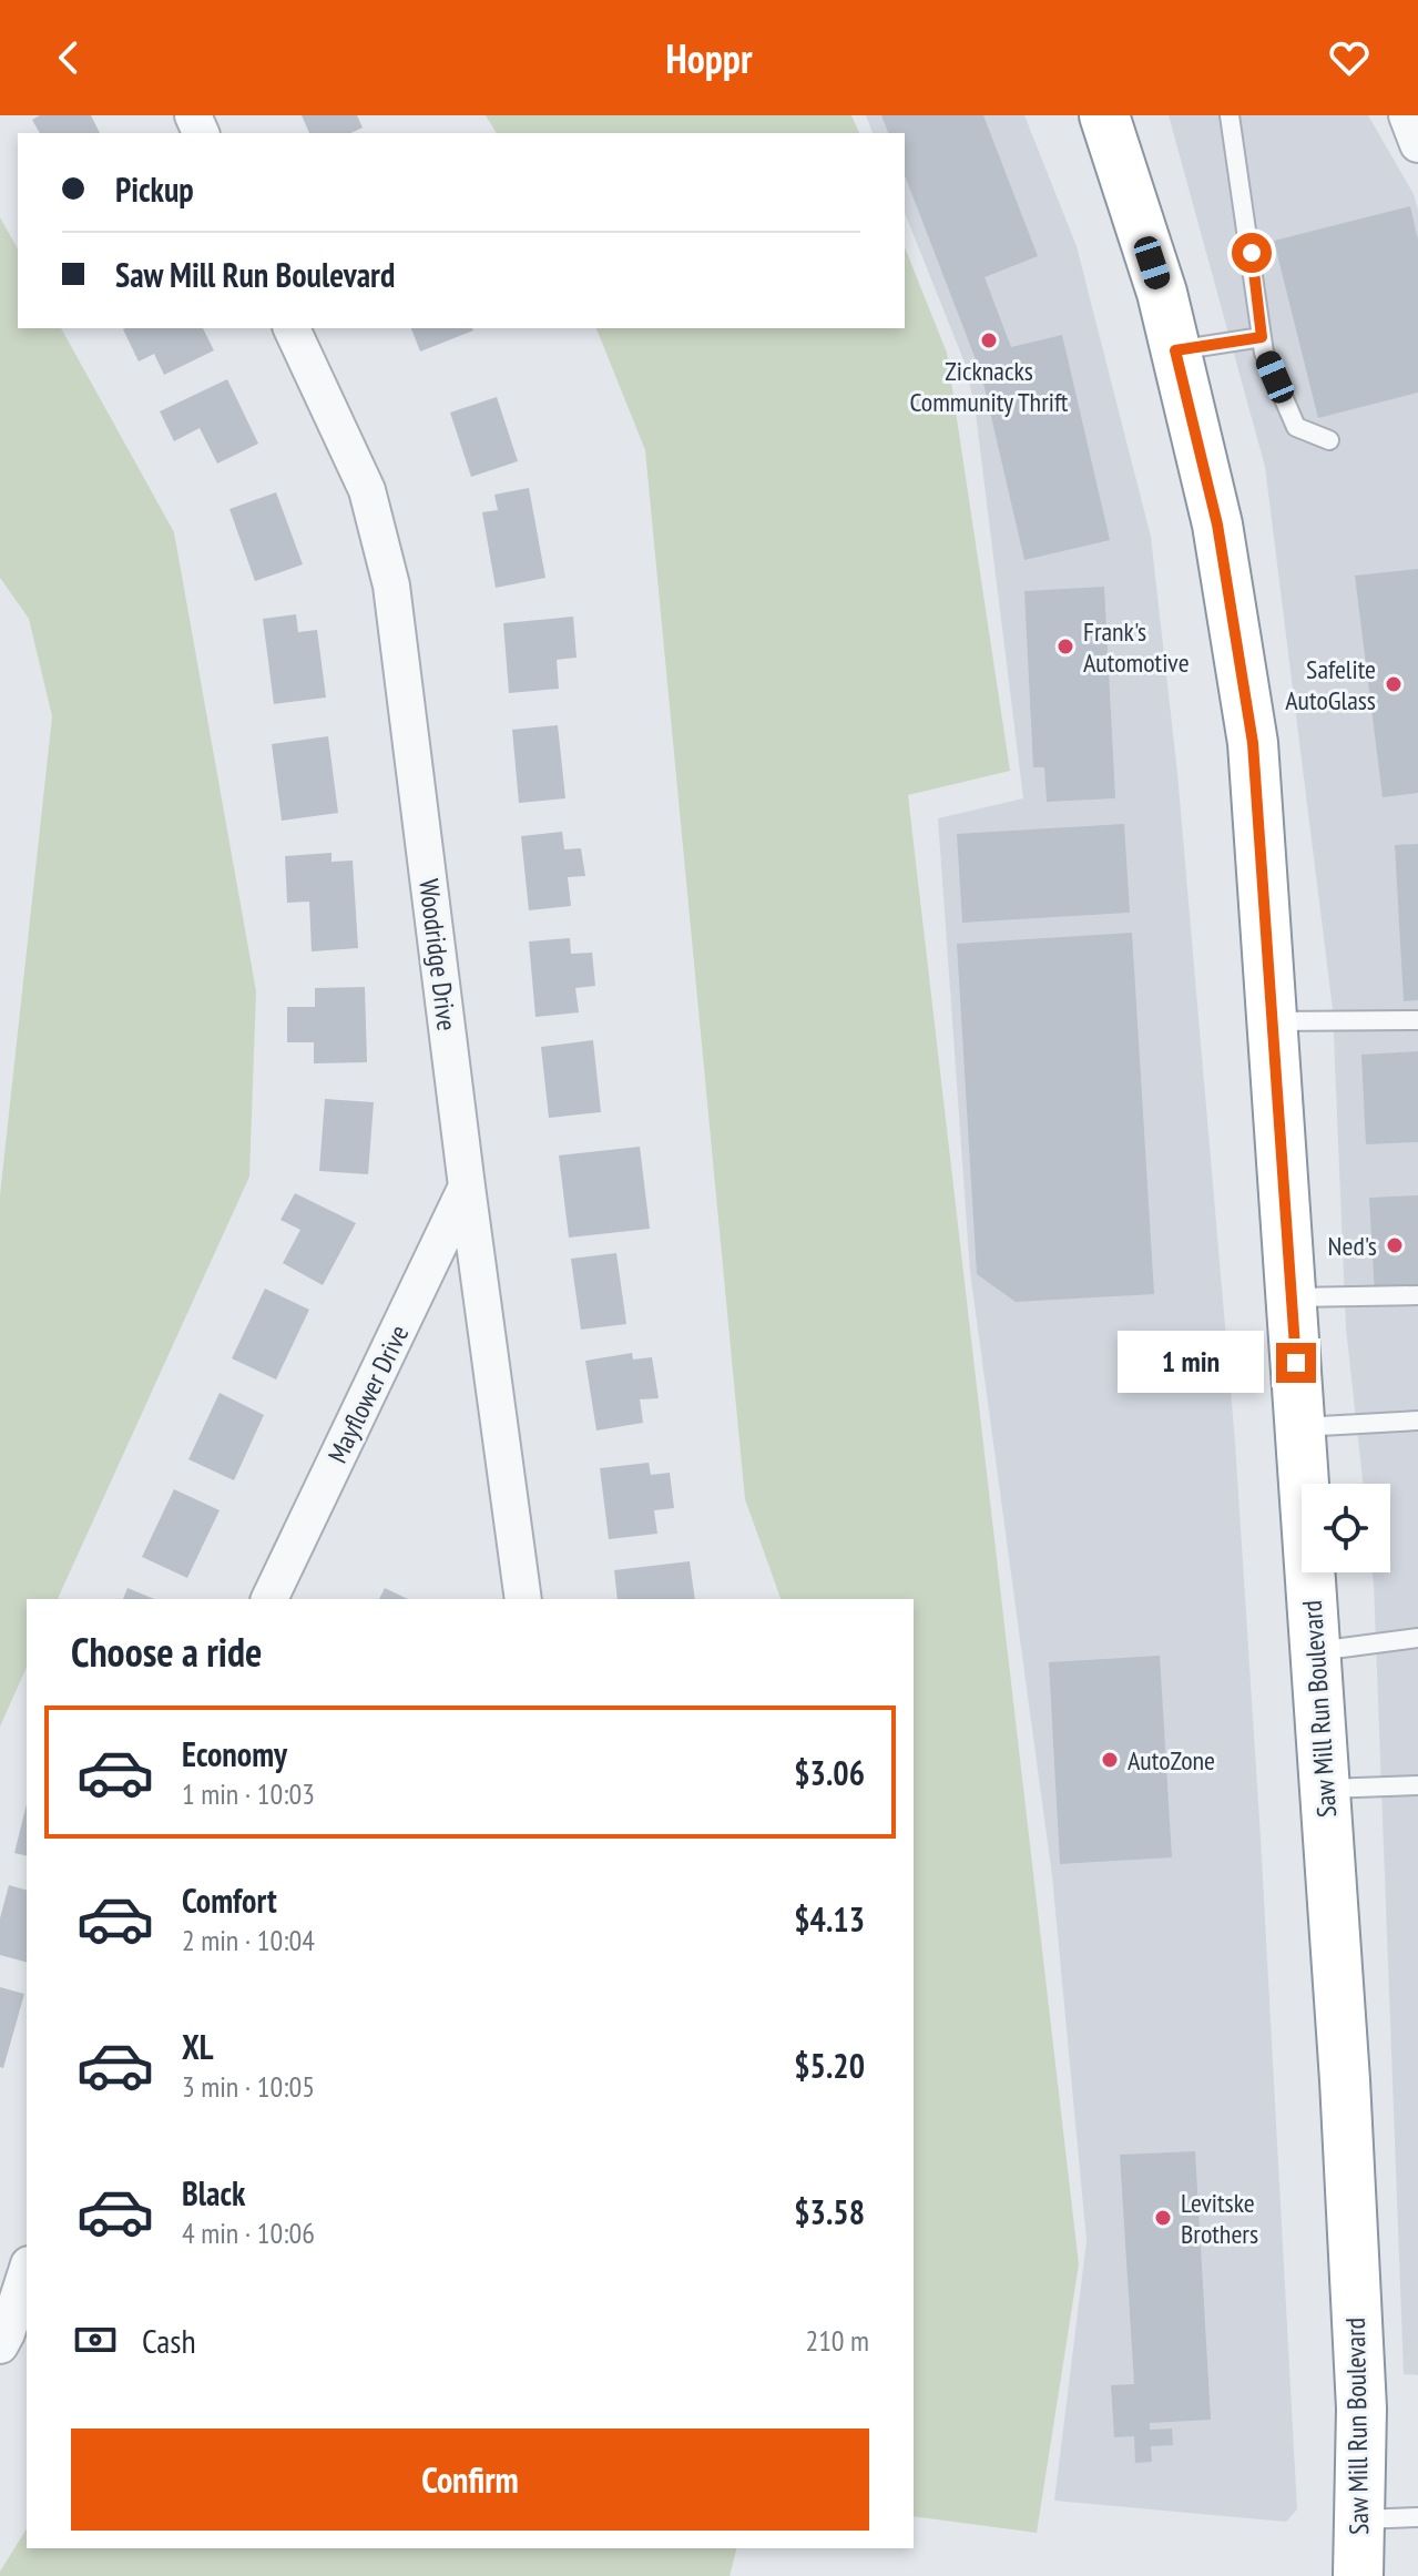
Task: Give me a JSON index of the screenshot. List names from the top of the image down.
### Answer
{
  "streets": {
    "highway": ["Saw Mill Run Boulevard"],
    "street": ["Woodridge Drive", "Mayflower Drive"]
  },
  "crossings": [
    ["Woodridge Drive", "Mayflower Drive"]
  ],
  "places": [
    "Zicknacks Community Thrift",
    "Frank's Automotive",
    "Safelite AutoGlass",
    "Ned's",
    "AutoZone",
    "Levitske Brothers"
  ],
  "page": {
    "header": "Hoppr",
    "banner": ["Pickup", "Saw Mill Run Boulevard"],
    "bubble": "1 min",
    "heading": "Choose a ride",
    "list": [
      {
        "name": "Economy",
        "note": "1 min · 10:03",
        "value": "$3.06"
      },
      {
        "name": "Comfort",
        "note": "2 min · 10:04",
        "value": "$4.13"
      },
      {
        "name": "XL",
        "note": "3 min · 10:05",
        "value": "$5.20"
      },
      {
        "name": "Black",
        "note": "4 min · 10:06",
        "value": "$3.58"
      }
    ],
    "pay": ["Cash", "210 m"],
    "buttons": "Confirm"
  }
}
